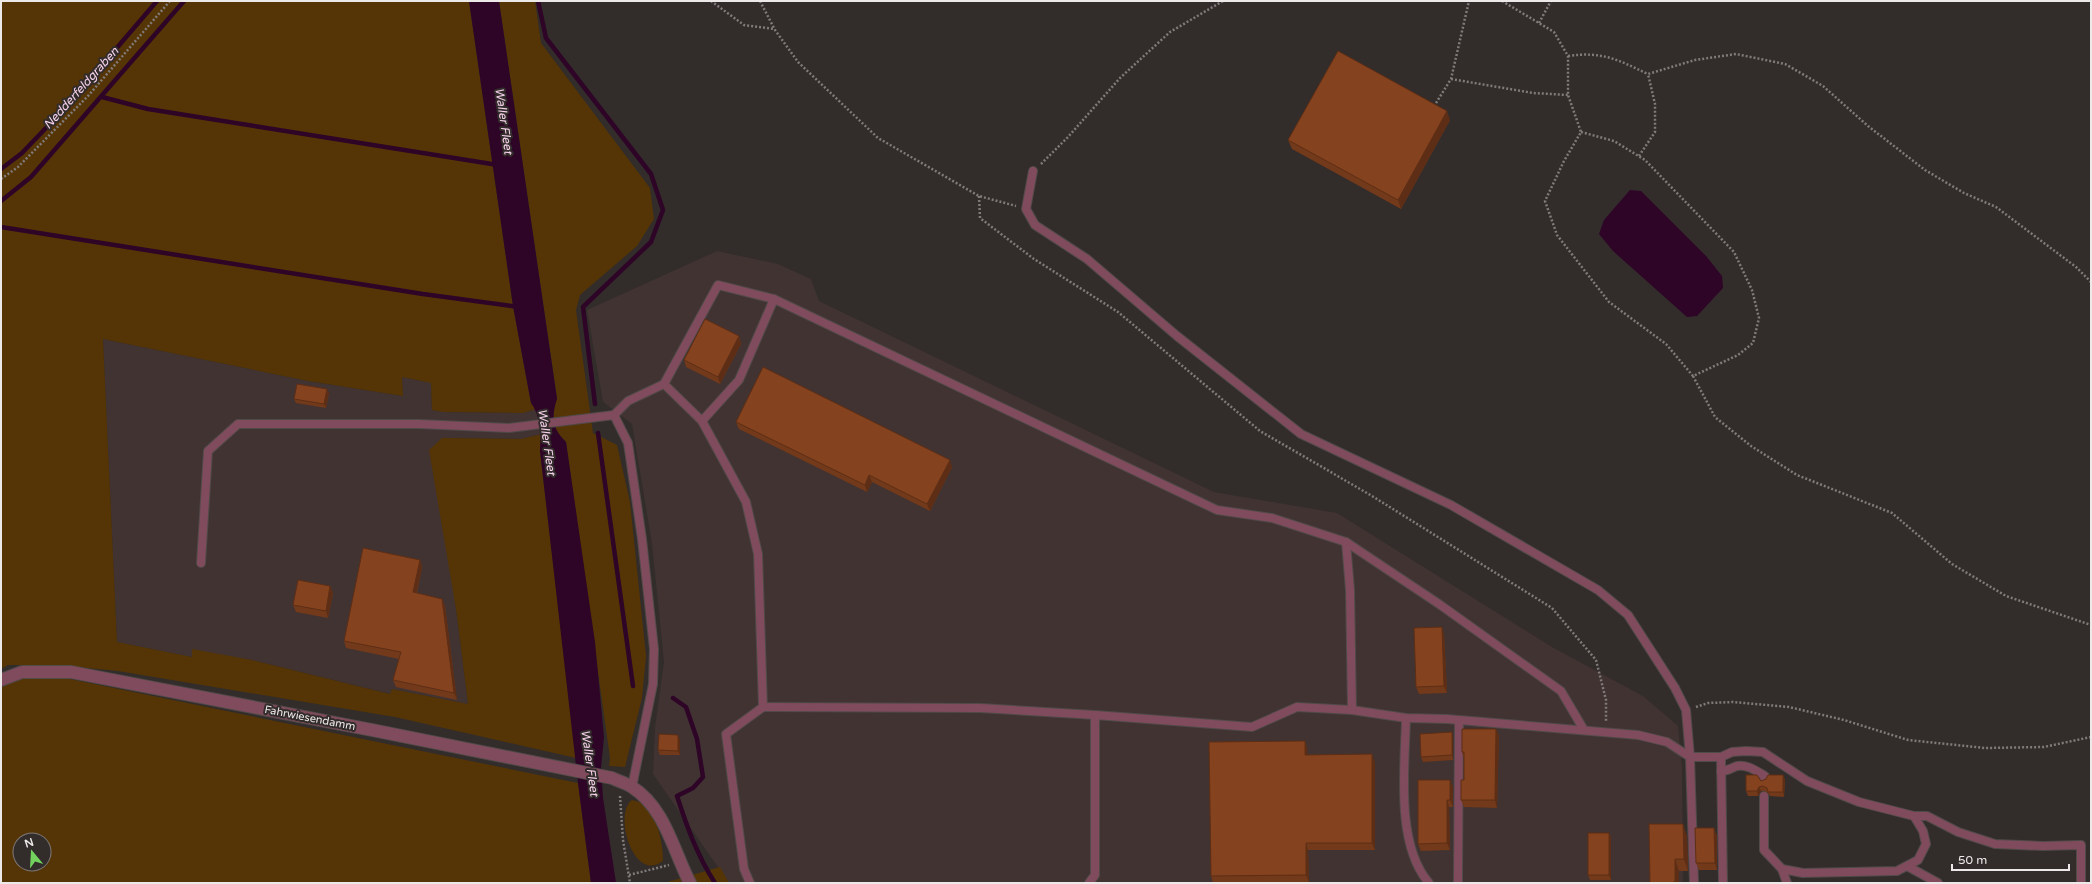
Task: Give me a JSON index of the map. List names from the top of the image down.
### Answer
{
  "streets": {
    "street": ["Fahrwiesendamm"]
  },
  "water": ["Nedderfeldgraben", "Waller Fleet"],
  "scale_bar": "50 m",
  "north": "top"
}
